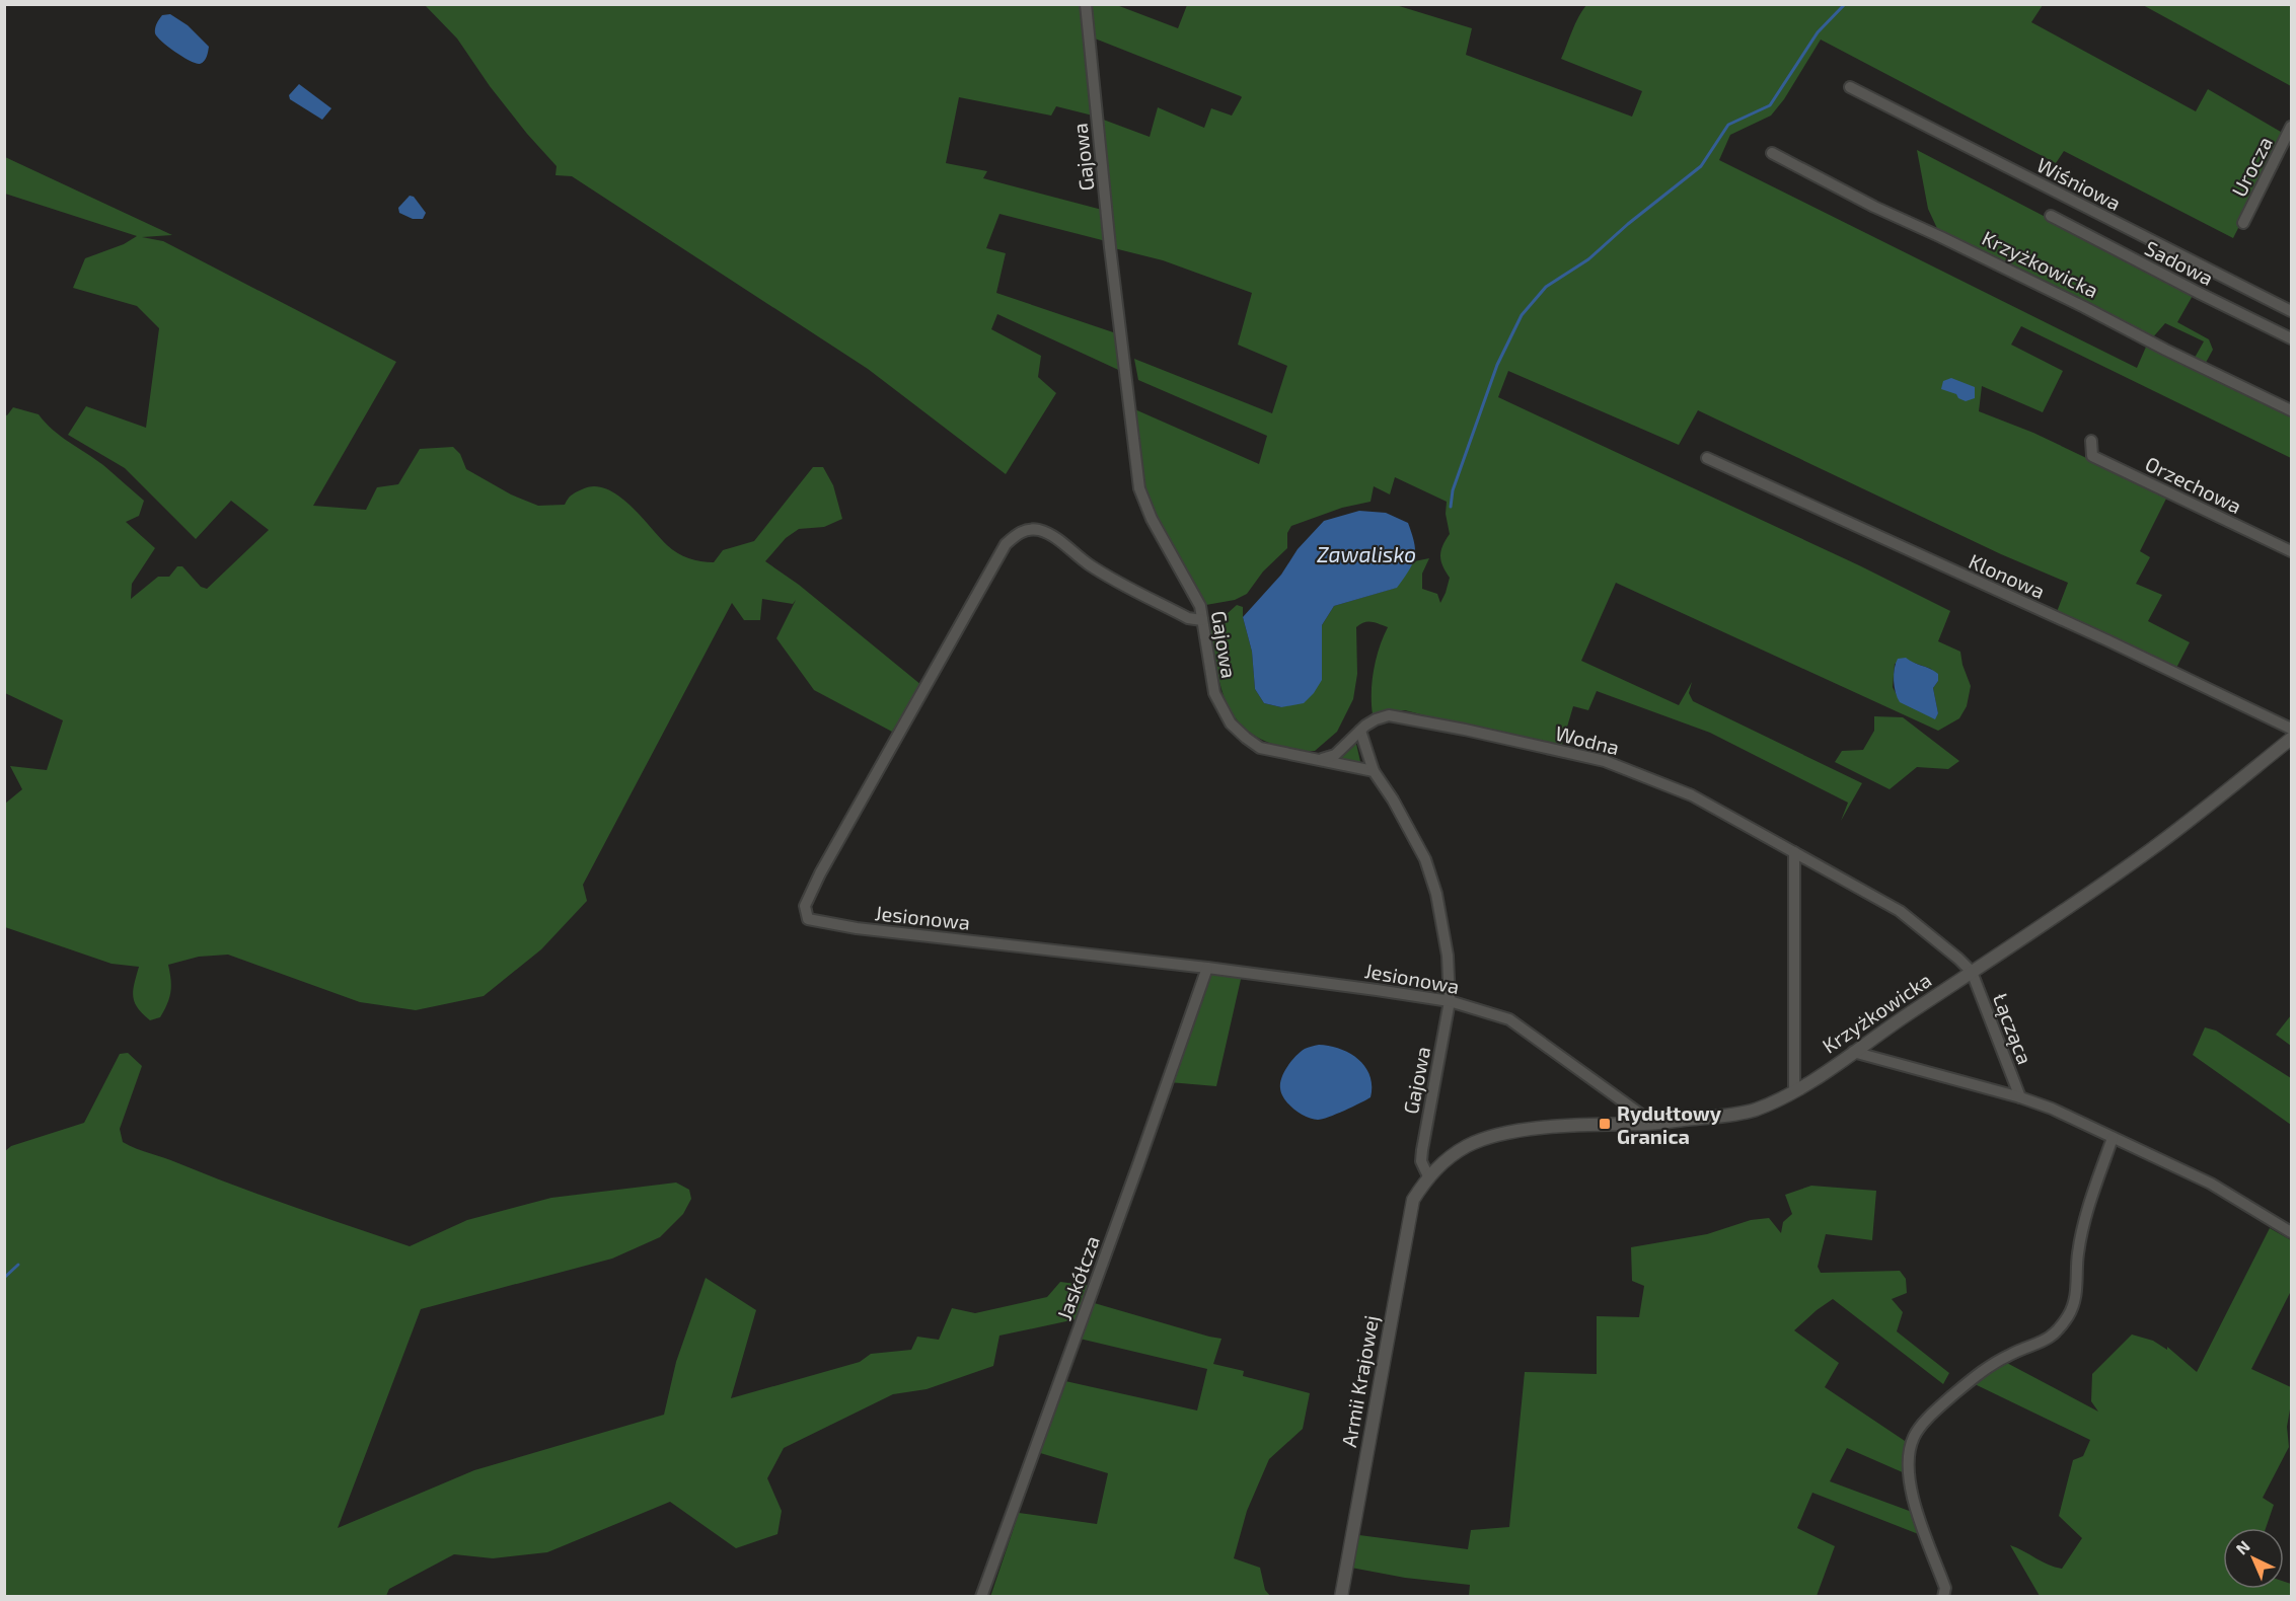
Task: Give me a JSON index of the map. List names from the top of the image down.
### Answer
{
  "streets": {
    "street": [
      "Gajowa",
      "Urocza",
      "Wiśniowa",
      "Sadowa",
      "Krzyżkowicka",
      "Orzechowa",
      "Klonowa",
      "Wodna",
      "Jesionowa",
      "Łącząca",
      "Jaskółcza",
      "Armii Krajowej"
    ]
  },
  "crossings": [
    ["Gajowa", "Krzyżkowicka"],
    ["Gajowa", "Wodna"],
    ["Gajowa", "Jesionowa"],
    ["Gajowa", "Armii Krajowej"],
    ["Krzyżkowicka", "Wodna"],
    ["Krzyżkowicka", "Jesionowa"],
    ["Krzyżkowicka", "Łącząca"],
    ["Krzyżkowicka", "Armii Krajowej"],
    ["Wodna", "Łącząca"],
    ["Jesionowa", "Jaskółcza"]
  ],
  "water": ["Zawalisko"],
  "places": {
    "transit": ["Rydułtowy Granica"]
  },
  "north": "top left"
}
